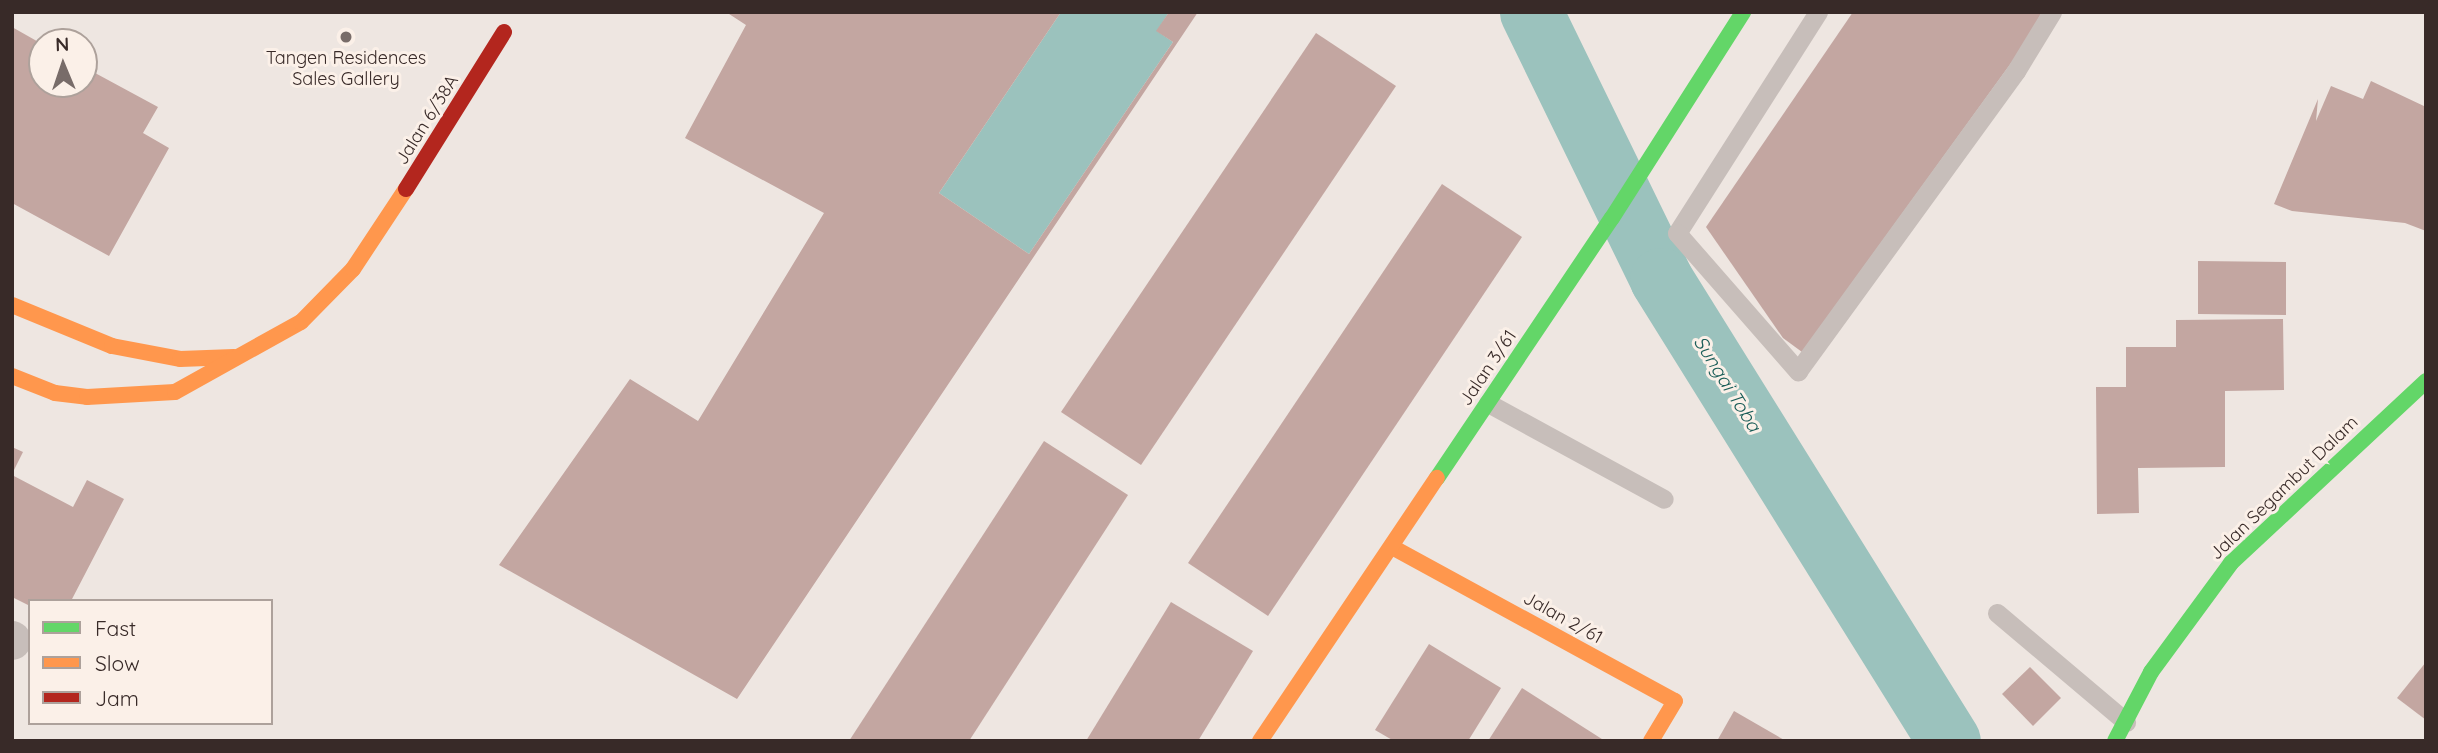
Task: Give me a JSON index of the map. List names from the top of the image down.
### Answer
{
  "streets": {
    "street": [
      "Jalan 6/38A",
      "Jalan 3/61",
      "Jalan Segambut Dalam",
      "Jalan 2/61"
    ]
  },
  "crossings": [
    ["Jalan 3/61", "Jalan 2/61"]
  ],
  "water": ["Sungai Toba"],
  "places": ["Tangen Residences Sales Gallery"],
  "legend": ["Fast", "Slow", "Jam"],
  "north": "top"
}
